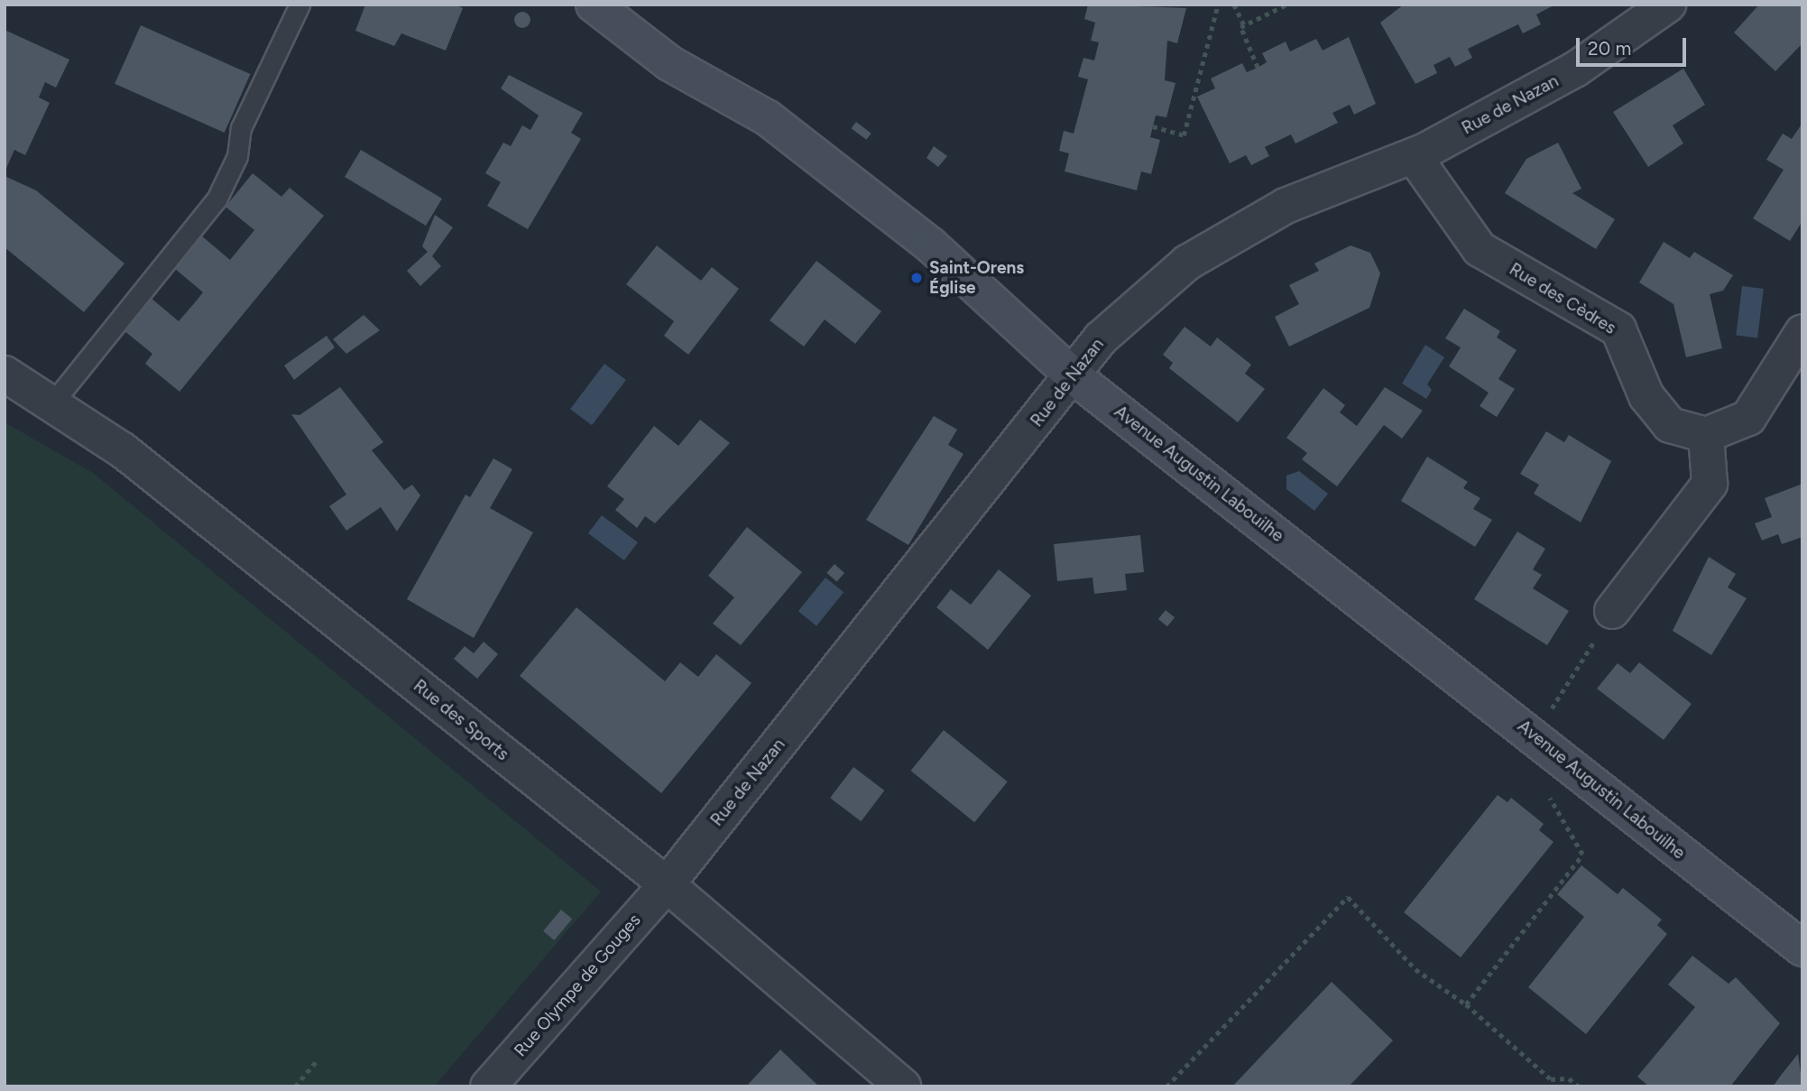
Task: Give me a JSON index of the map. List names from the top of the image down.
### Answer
{
  "streets": {
    "street": [
      "Rue de Nazan",
      "Rue des Cèdres",
      "Avenue Augustin Labouilhe",
      "Rue des Sports",
      "Rue Olympe de Gouges"
    ]
  },
  "crossings": [
    ["Rue de Nazan", "Rue des Cèdres"],
    ["Rue de Nazan", "Avenue Augustin Labouilhe"],
    ["Rue de Nazan", "Rue des Sports"],
    ["Rue de Nazan", "Rue Olympe de Gouges"],
    ["Rue des Sports", "Rue Olympe de Gouges"]
  ],
  "places": ["Saint-Orens Église"],
  "scale_bar": "20 m"
}
